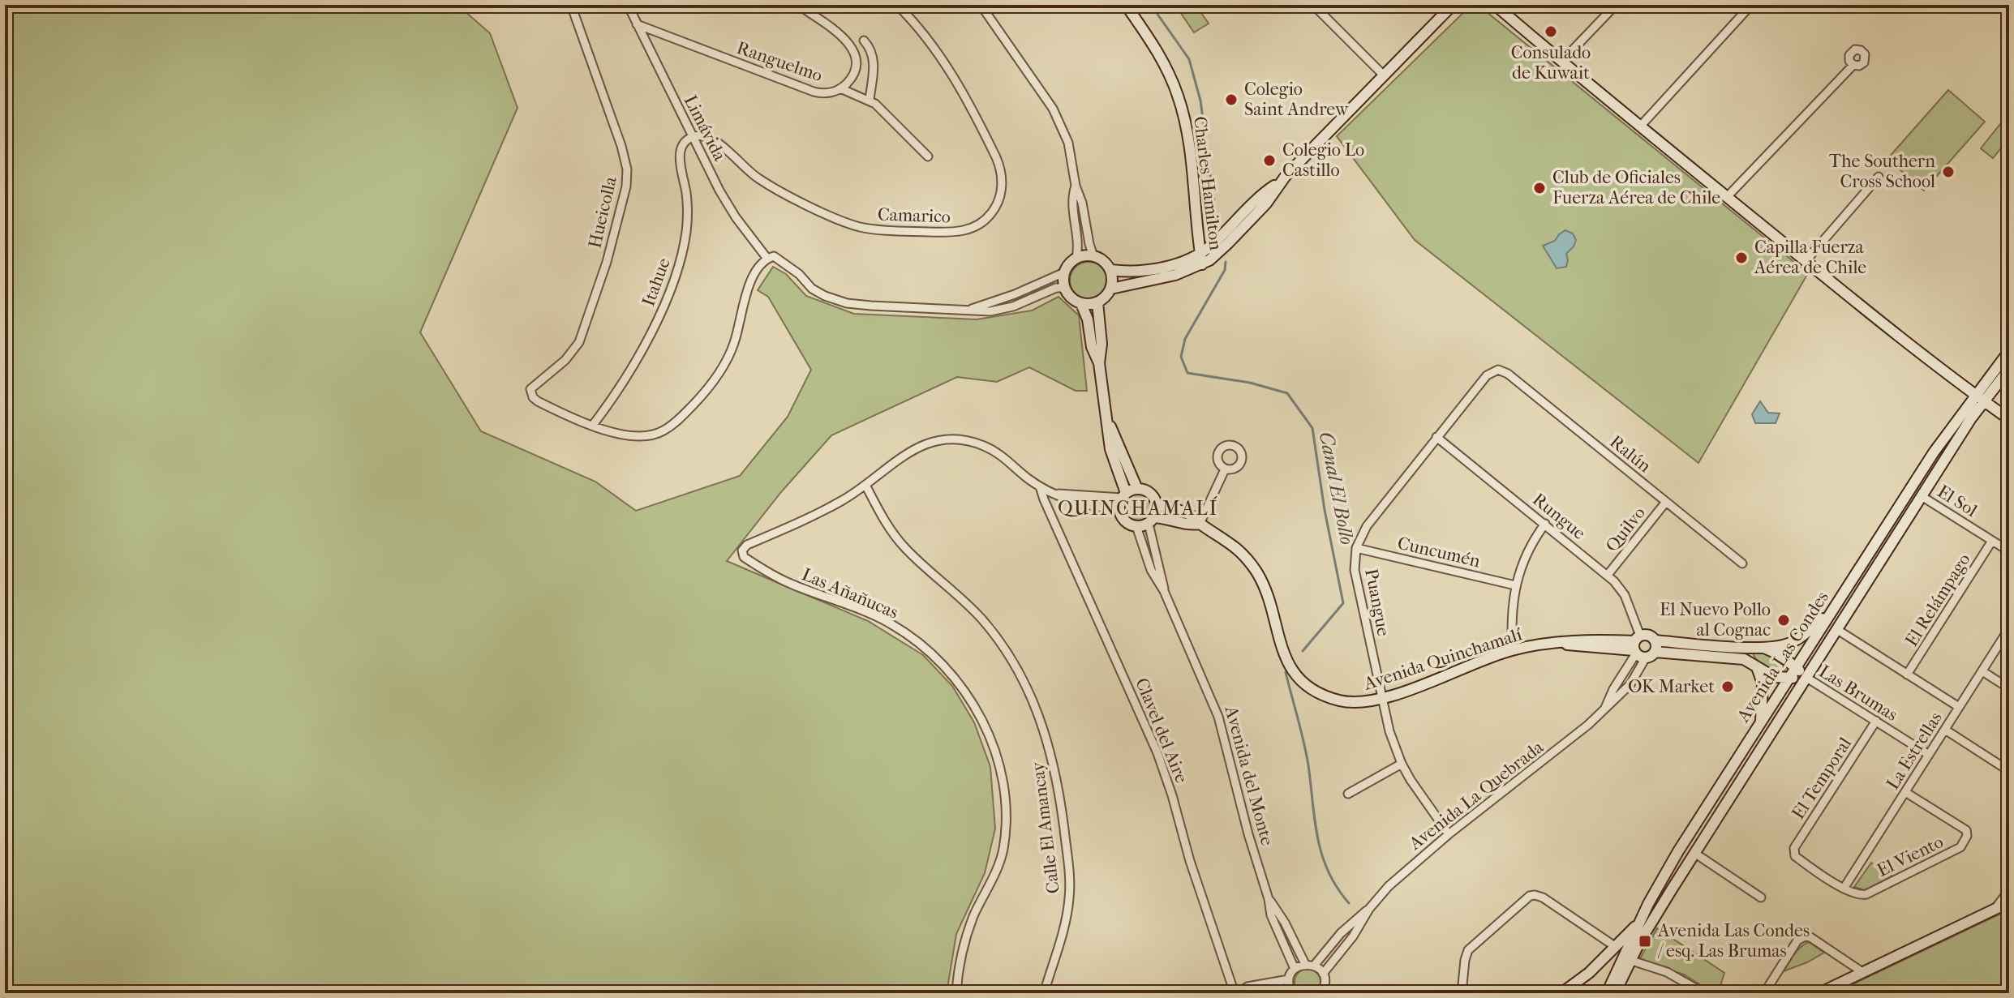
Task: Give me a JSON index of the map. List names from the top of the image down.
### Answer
{
  "streets": {
    "street": [
      "Ranguelmo",
      "Limávida",
      "Charles Hamilton",
      "Hueicolla",
      "Camarico",
      "Itahue",
      "Ralún",
      "El Sol",
      "Rungue",
      "Quilvo",
      "Cuncumén",
      "Las Añañucas",
      "El Relámpago",
      "Puangue",
      "Avenida Las Condes",
      "Avenida Quinchamalí",
      "Las Brumas",
      "Clavel del Aire",
      "La Estrellas",
      "Avenida del Monte",
      "El Temporal",
      "Avenida La Quebrada",
      "Calle El Amancay",
      "El Viento"
    ]
  },
  "crossings": [
    ["Ranguelmo", "Limávida"],
    ["Limávida", "Camarico"],
    ["Limávida", "Itahue"],
    ["Hueicolla", "Itahue"],
    ["Camarico", "Itahue"],
    ["Ralún", "Quilvo"],
    ["Ralún", "Puangue"],
    ["El Sol", "El Relámpago"],
    ["El Sol", "Avenida Las Condes"],
    ["Rungue", "Quilvo"],
    ["Rungue", "Puangue"],
    ["Rungue", "Avenida Quinchamalí"],
    ["Rungue", "Avenida La Quebrada"],
    ["Cuncumén", "Puangue"],
    ["Las Añañucas", "Calle El Amancay"],
    ["Puangue", "Avenida Quinchamalí"],
    ["Puangue", "Avenida La Quebrada"],
    ["Avenida Las Condes", "Avenida Quinchamalí"],
    ["Avenida Las Condes", "Las Brumas"],
    ["Avenida Quinchamalí", "Las Brumas"],
    ["Avenida Quinchamalí", "Avenida del Monte"],
    ["Avenida Quinchamalí", "Avenida La Quebrada"],
    ["Las Brumas", "La Estrellas"],
    ["Las Brumas", "El Temporal"],
    ["La Estrellas", "El Temporal"],
    ["La Estrellas", "El Viento"],
    ["El Temporal", "El Viento"]
  ],
  "districts": ["QUINCHAMALÍ"],
  "water": ["Canal El Bollo"],
  "places": {
    "other": [
      "Consulado de Kuwait",
      "Colegio Saint Andrew",
      "Colegio Lo Castillo",
      "The Southern Cross School",
      "Club de Oficiales Fuerza Aérea de Chile",
      "Capilla Fuerza Aérea de Chile",
      "El Nuevo Pollo al Cognac",
      "OK Market"
    ],
    "transit": ["Avenida Las Condes / esq. Las Brumas"]
  }
}
